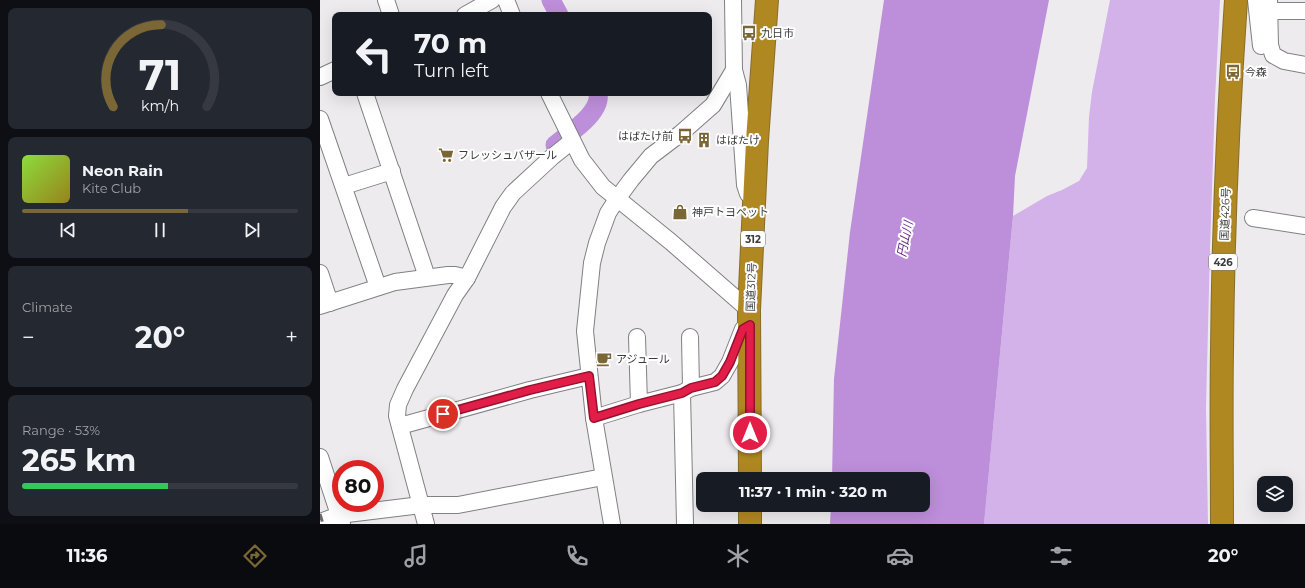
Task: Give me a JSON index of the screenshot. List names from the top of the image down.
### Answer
{
  "streets": {
    "highway": [
      "国道426号",
      "312",
      "426",
      "国道312号"
    ]
  },
  "water": ["円山川"],
  "places": {
    "bus stop": ["九日市", "今森", "はばたけ前"],
    "building": ["はばたけ"],
    "supermarket": ["フレッシュバザール"],
    "shop": ["神戸トヨペット"],
    "cafe": ["アジュール"]
  },
  "page": {
    "turn": ["70 m", "Turn left"],
    "song": ["Neon Rain", "Kite Club"],
    "tile": [
      "Climate",
      ["Range · 53%", "265 km"]
    ],
    "heat": ["−", "20°", "+"],
    "limit": "80",
    "trip": "11:37 · 1 min · 320 m",
    "tabs": ["11:36", "20°"],
    "gauge": ["71", "km/h"]
  }
}
